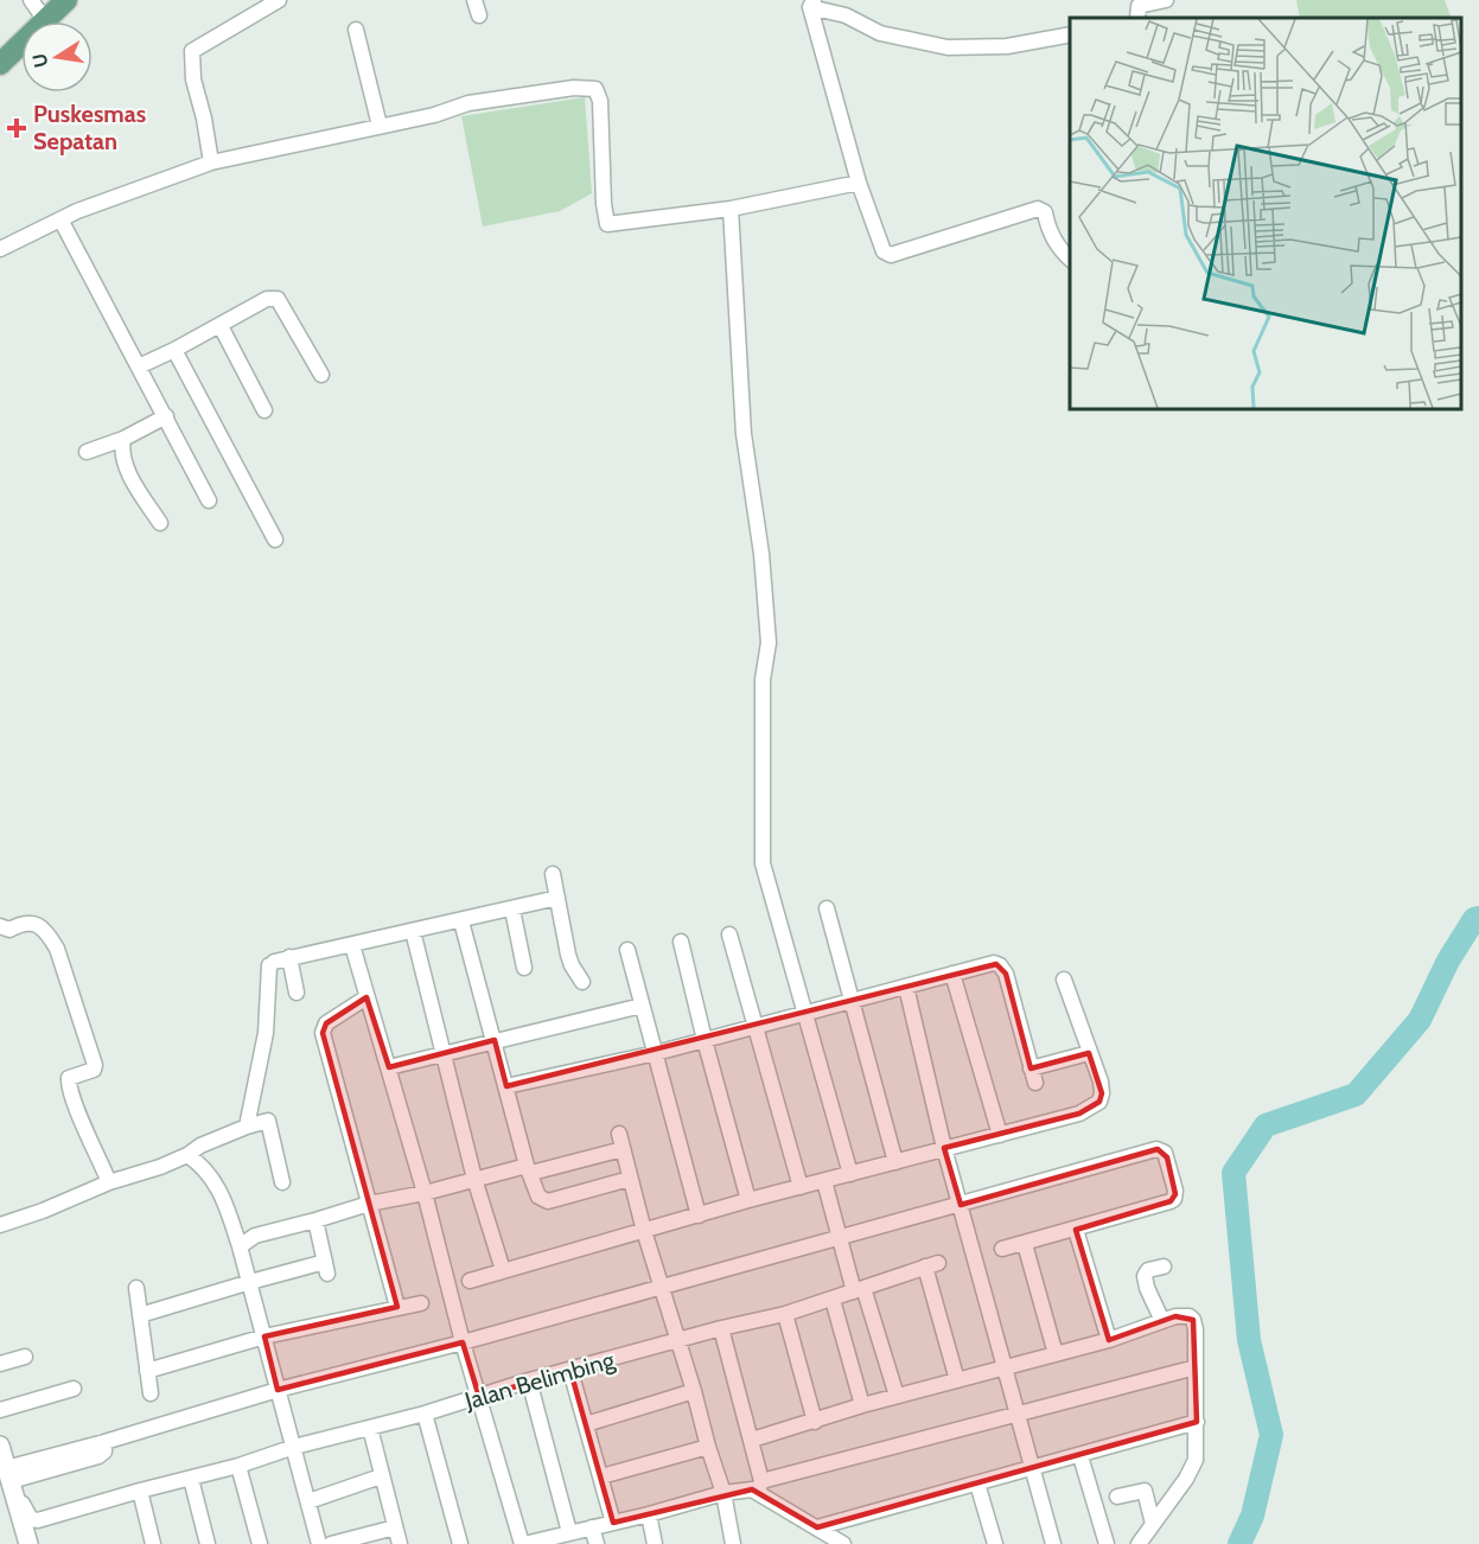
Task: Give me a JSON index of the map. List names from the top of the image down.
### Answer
{
  "streets": {
    "street": ["Jalan Belimbing"]
  },
  "places": {
    "health": ["Puskesmas Sepatan"]
  },
  "north": "left"
}
